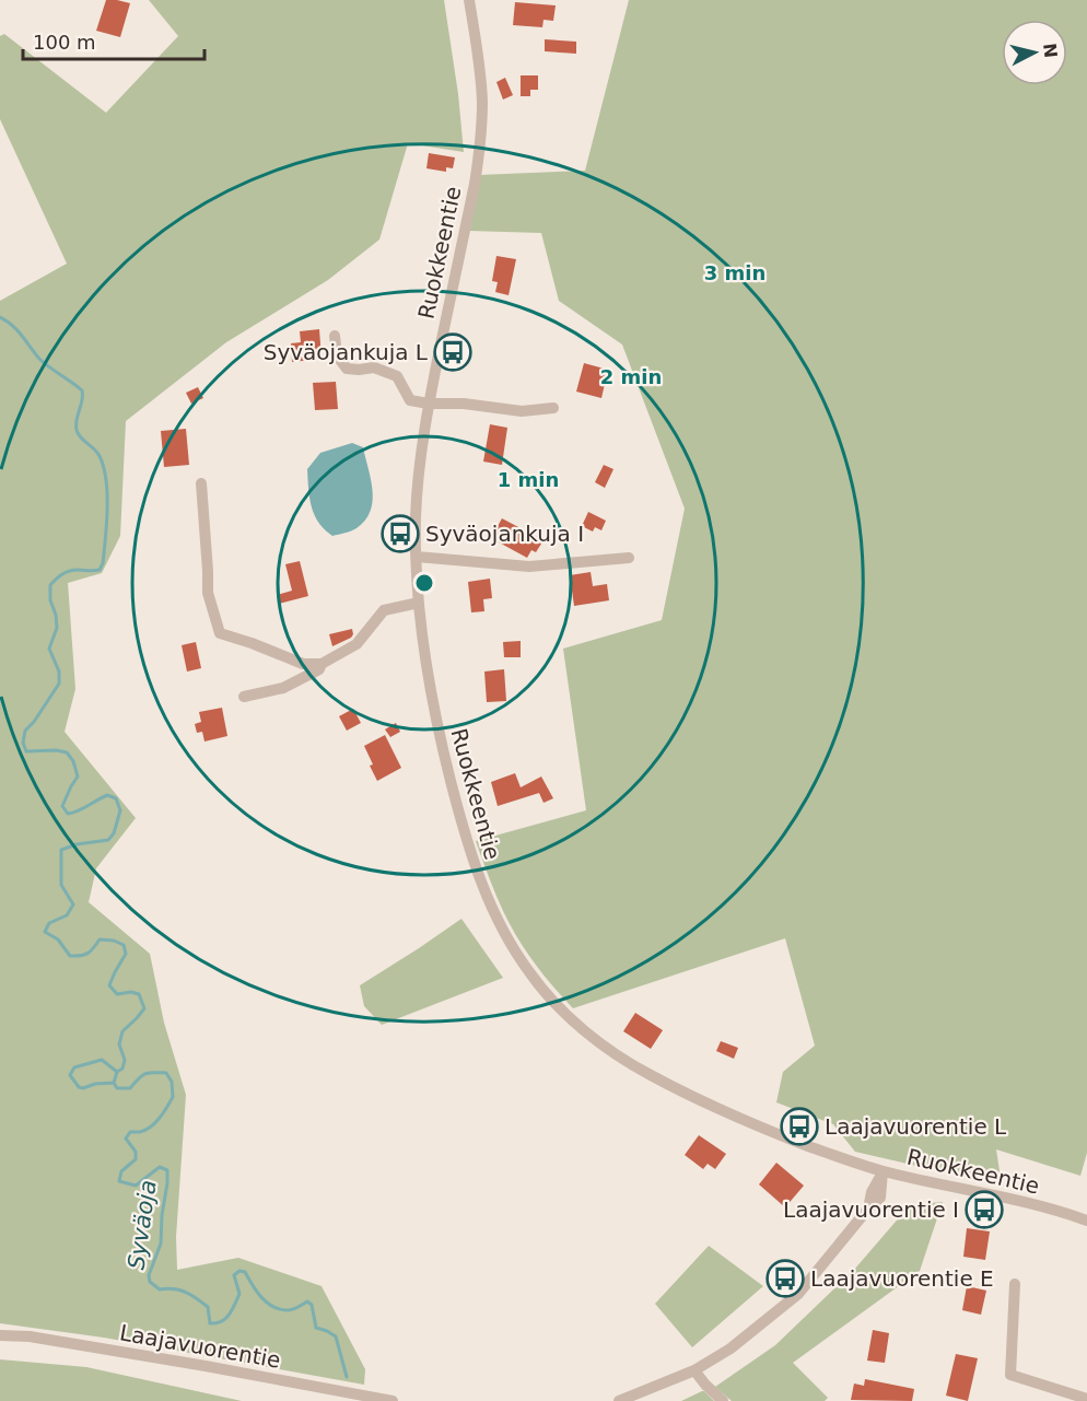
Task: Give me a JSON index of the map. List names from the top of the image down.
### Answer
{
  "streets": {
    "street": ["Ruokkeentie", "Laajavuorentie"]
  },
  "water": ["Syväoja"],
  "places": {
    "bus stop": [
      "Syväojankuja L",
      "Syväojankuja I",
      "Laajavuorentie L",
      "Laajavuorentie I",
      "Laajavuorentie E"
    ]
  },
  "scale_bar": "100 m",
  "north": "right",
  "rings": ["3 min", "2 min", "1 min"]
}
